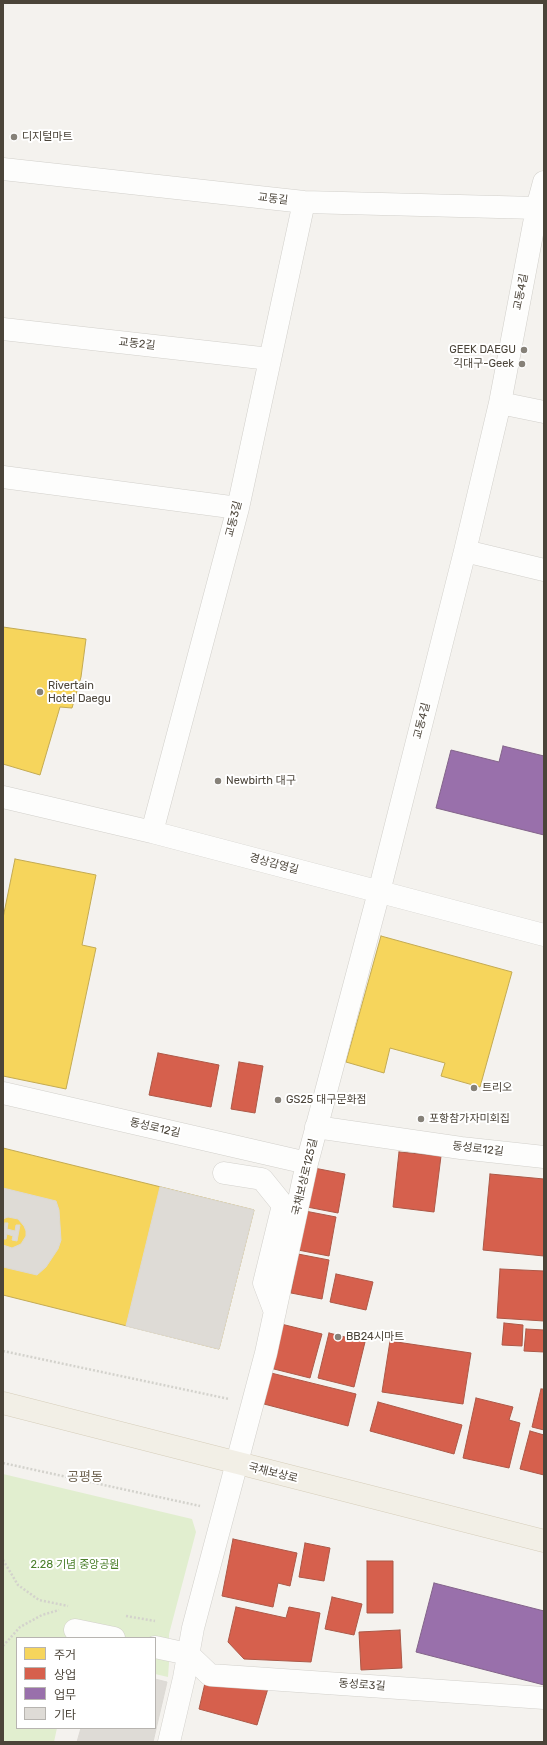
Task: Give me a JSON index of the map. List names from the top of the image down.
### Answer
{
  "streets": {
    "main road": ["국채보상로"],
    "street": [
      "교동길",
      "교동4길",
      "교동2길",
      "교동3길",
      "경상감영길",
      "동성로12길",
      "국채보상로125길",
      "동성로3길"
    ]
  },
  "crossings": [
    ["교동길", "교동4길"],
    ["교동길", "교동3길"],
    ["교동4길", "경상감영길"],
    ["교동4길", "국채보상로125길"],
    ["교동2길", "교동3길"],
    ["교동3길", "경상감영길"],
    ["경상감영길", "국채보상로125길"],
    ["동성로12길", "국채보상로125길"],
    ["국채보상로125길", "국채보상로"]
  ],
  "districts": ["공평동"],
  "parks": ["2.28 기념 중앙공원"],
  "places": [
    "디지털마트",
    "GEEK DAEGU",
    "긱대구-Geek",
    "Rivertain Hotel Daegu",
    "Newbirth 대구",
    "트리오",
    "GS25 대구문화점",
    "포항참가자미회집",
    "BB24시마트"
  ],
  "legend": [
    "주거",
    "상업",
    "업무",
    "기타"
  ]
}
